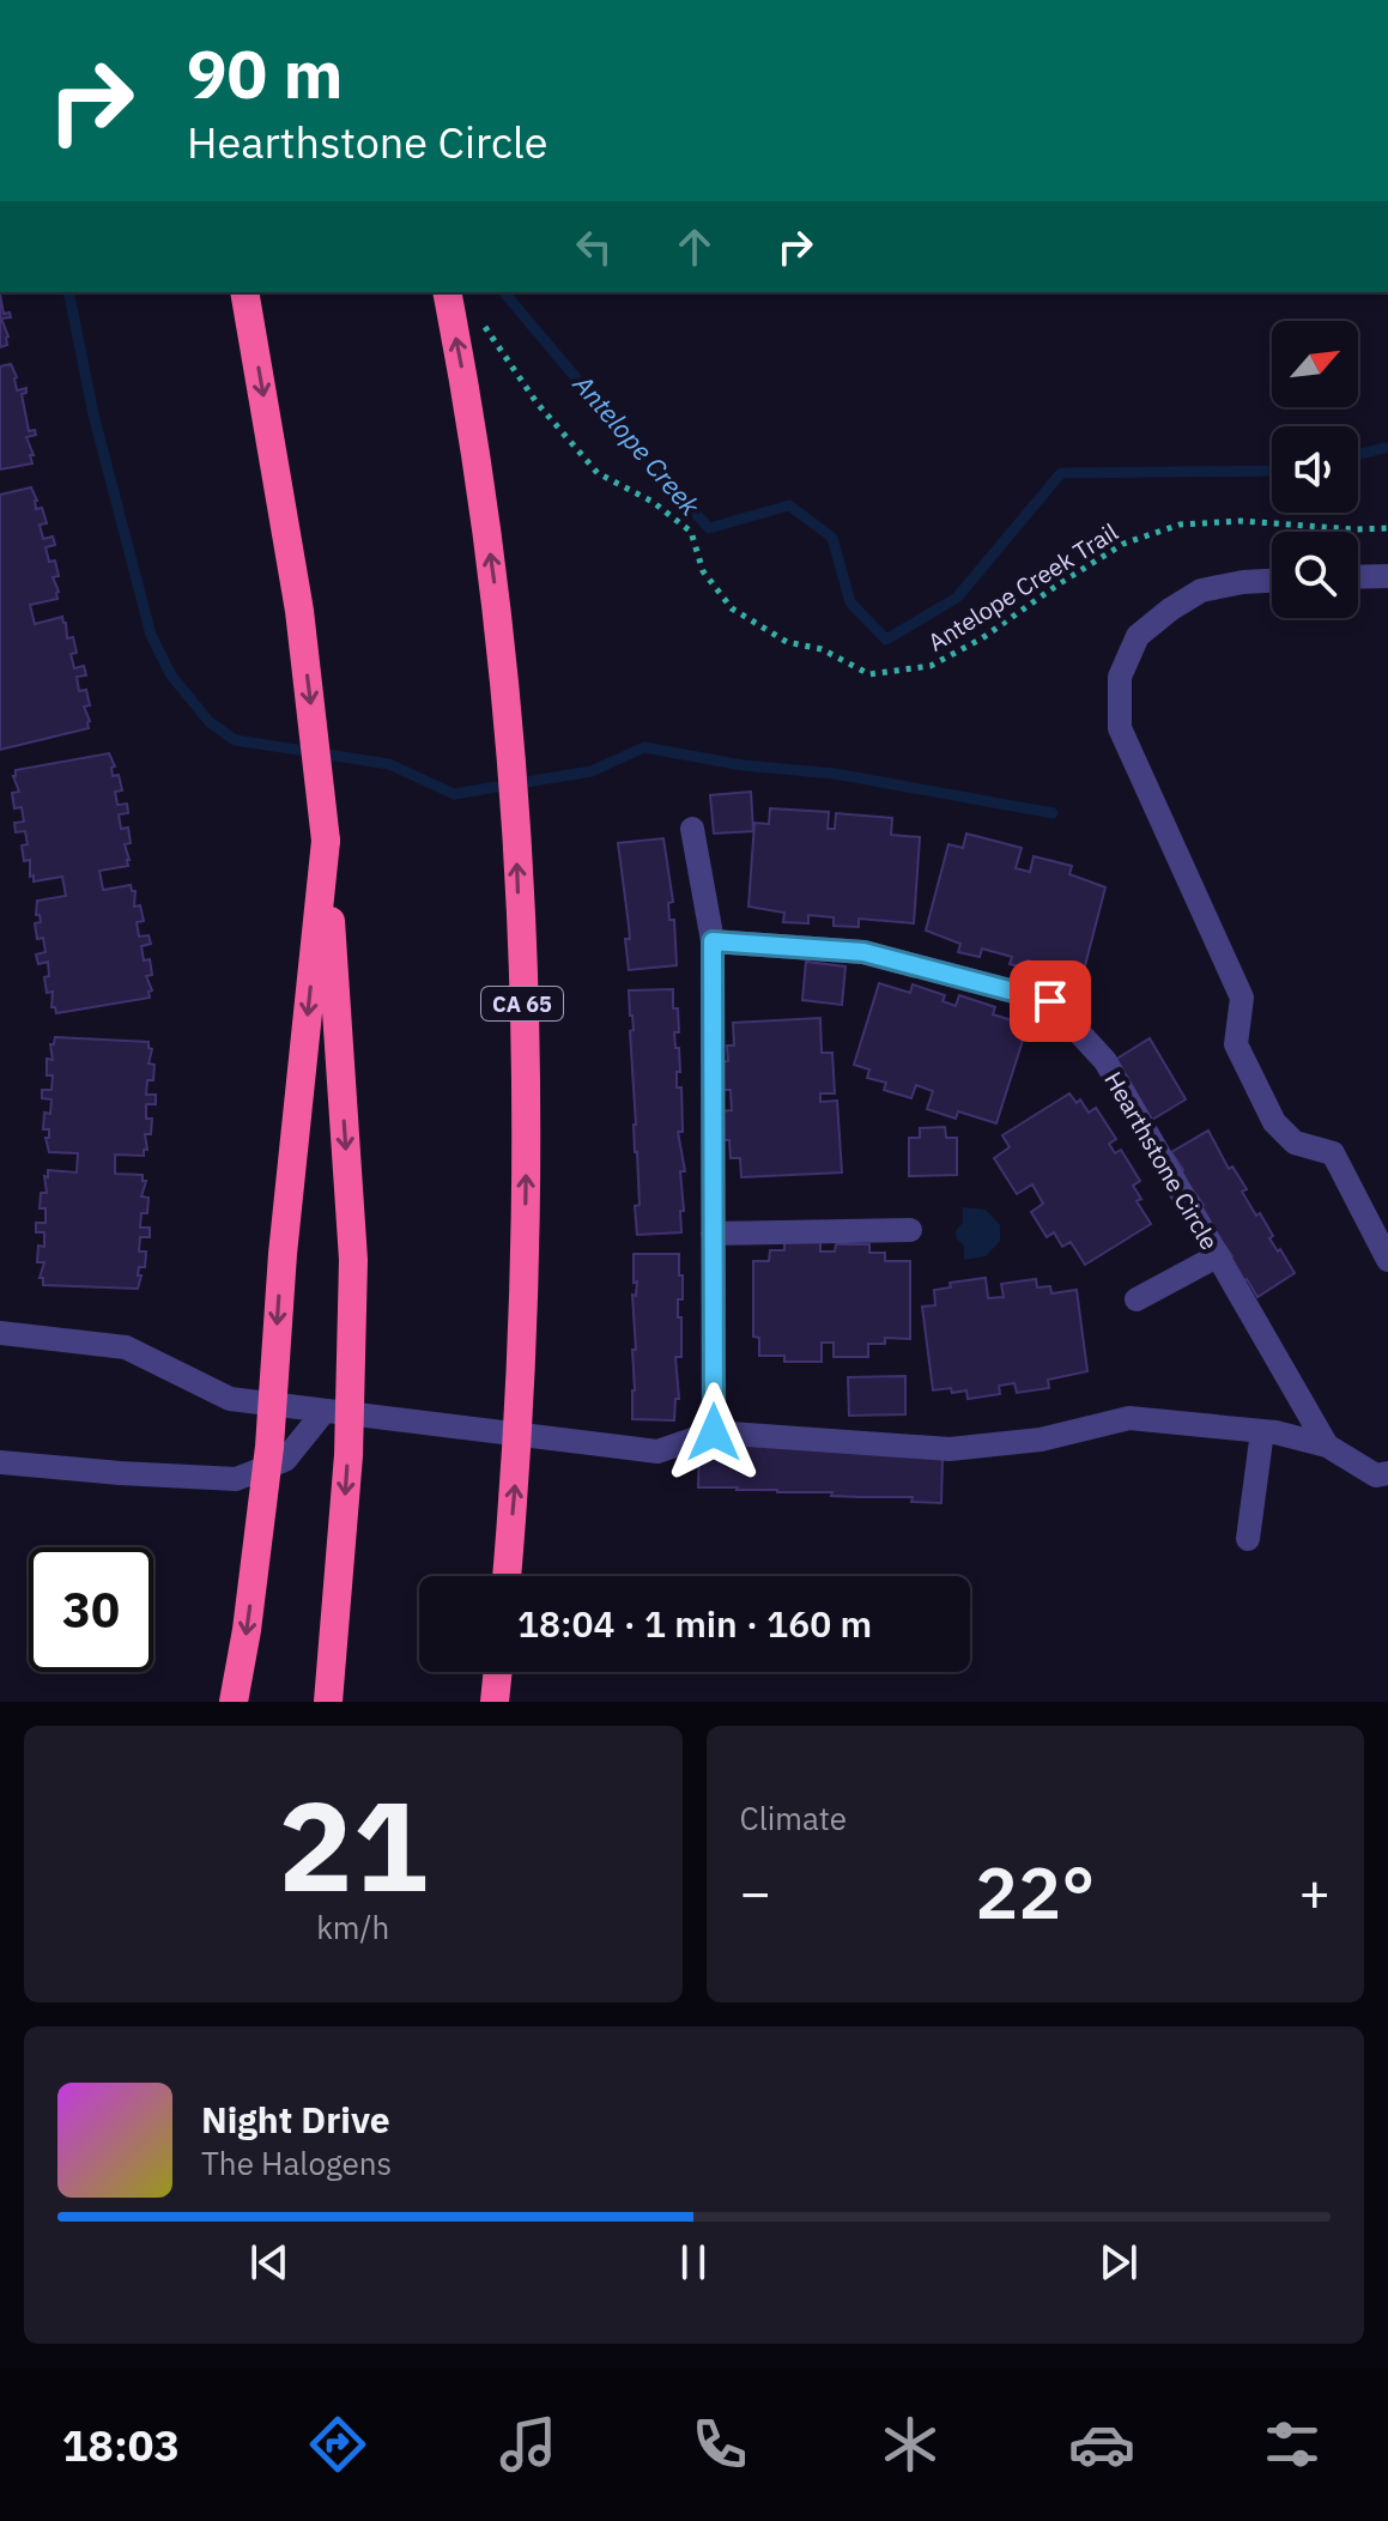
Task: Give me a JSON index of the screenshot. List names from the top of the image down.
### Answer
{
  "streets": {
    "highway": ["CA 65"],
    "street": ["Hearthstone Circle"],
    "path": ["Antelope Creek Trail"]
  },
  "water": ["Antelope Creek"],
  "north": "top right",
  "page": {
    "turn": ["90 m", "Hearthstone Circle"],
    "limit": "30",
    "trip": "18:04 · 1 min · 160 m",
    "tile": [
      ["21", "km/h"],
      "Climate"
    ],
    "heat": ["−", "22°", "+"],
    "song": ["Night Drive", "The Halogens"],
    "tabs": "18:03"
  }
}
